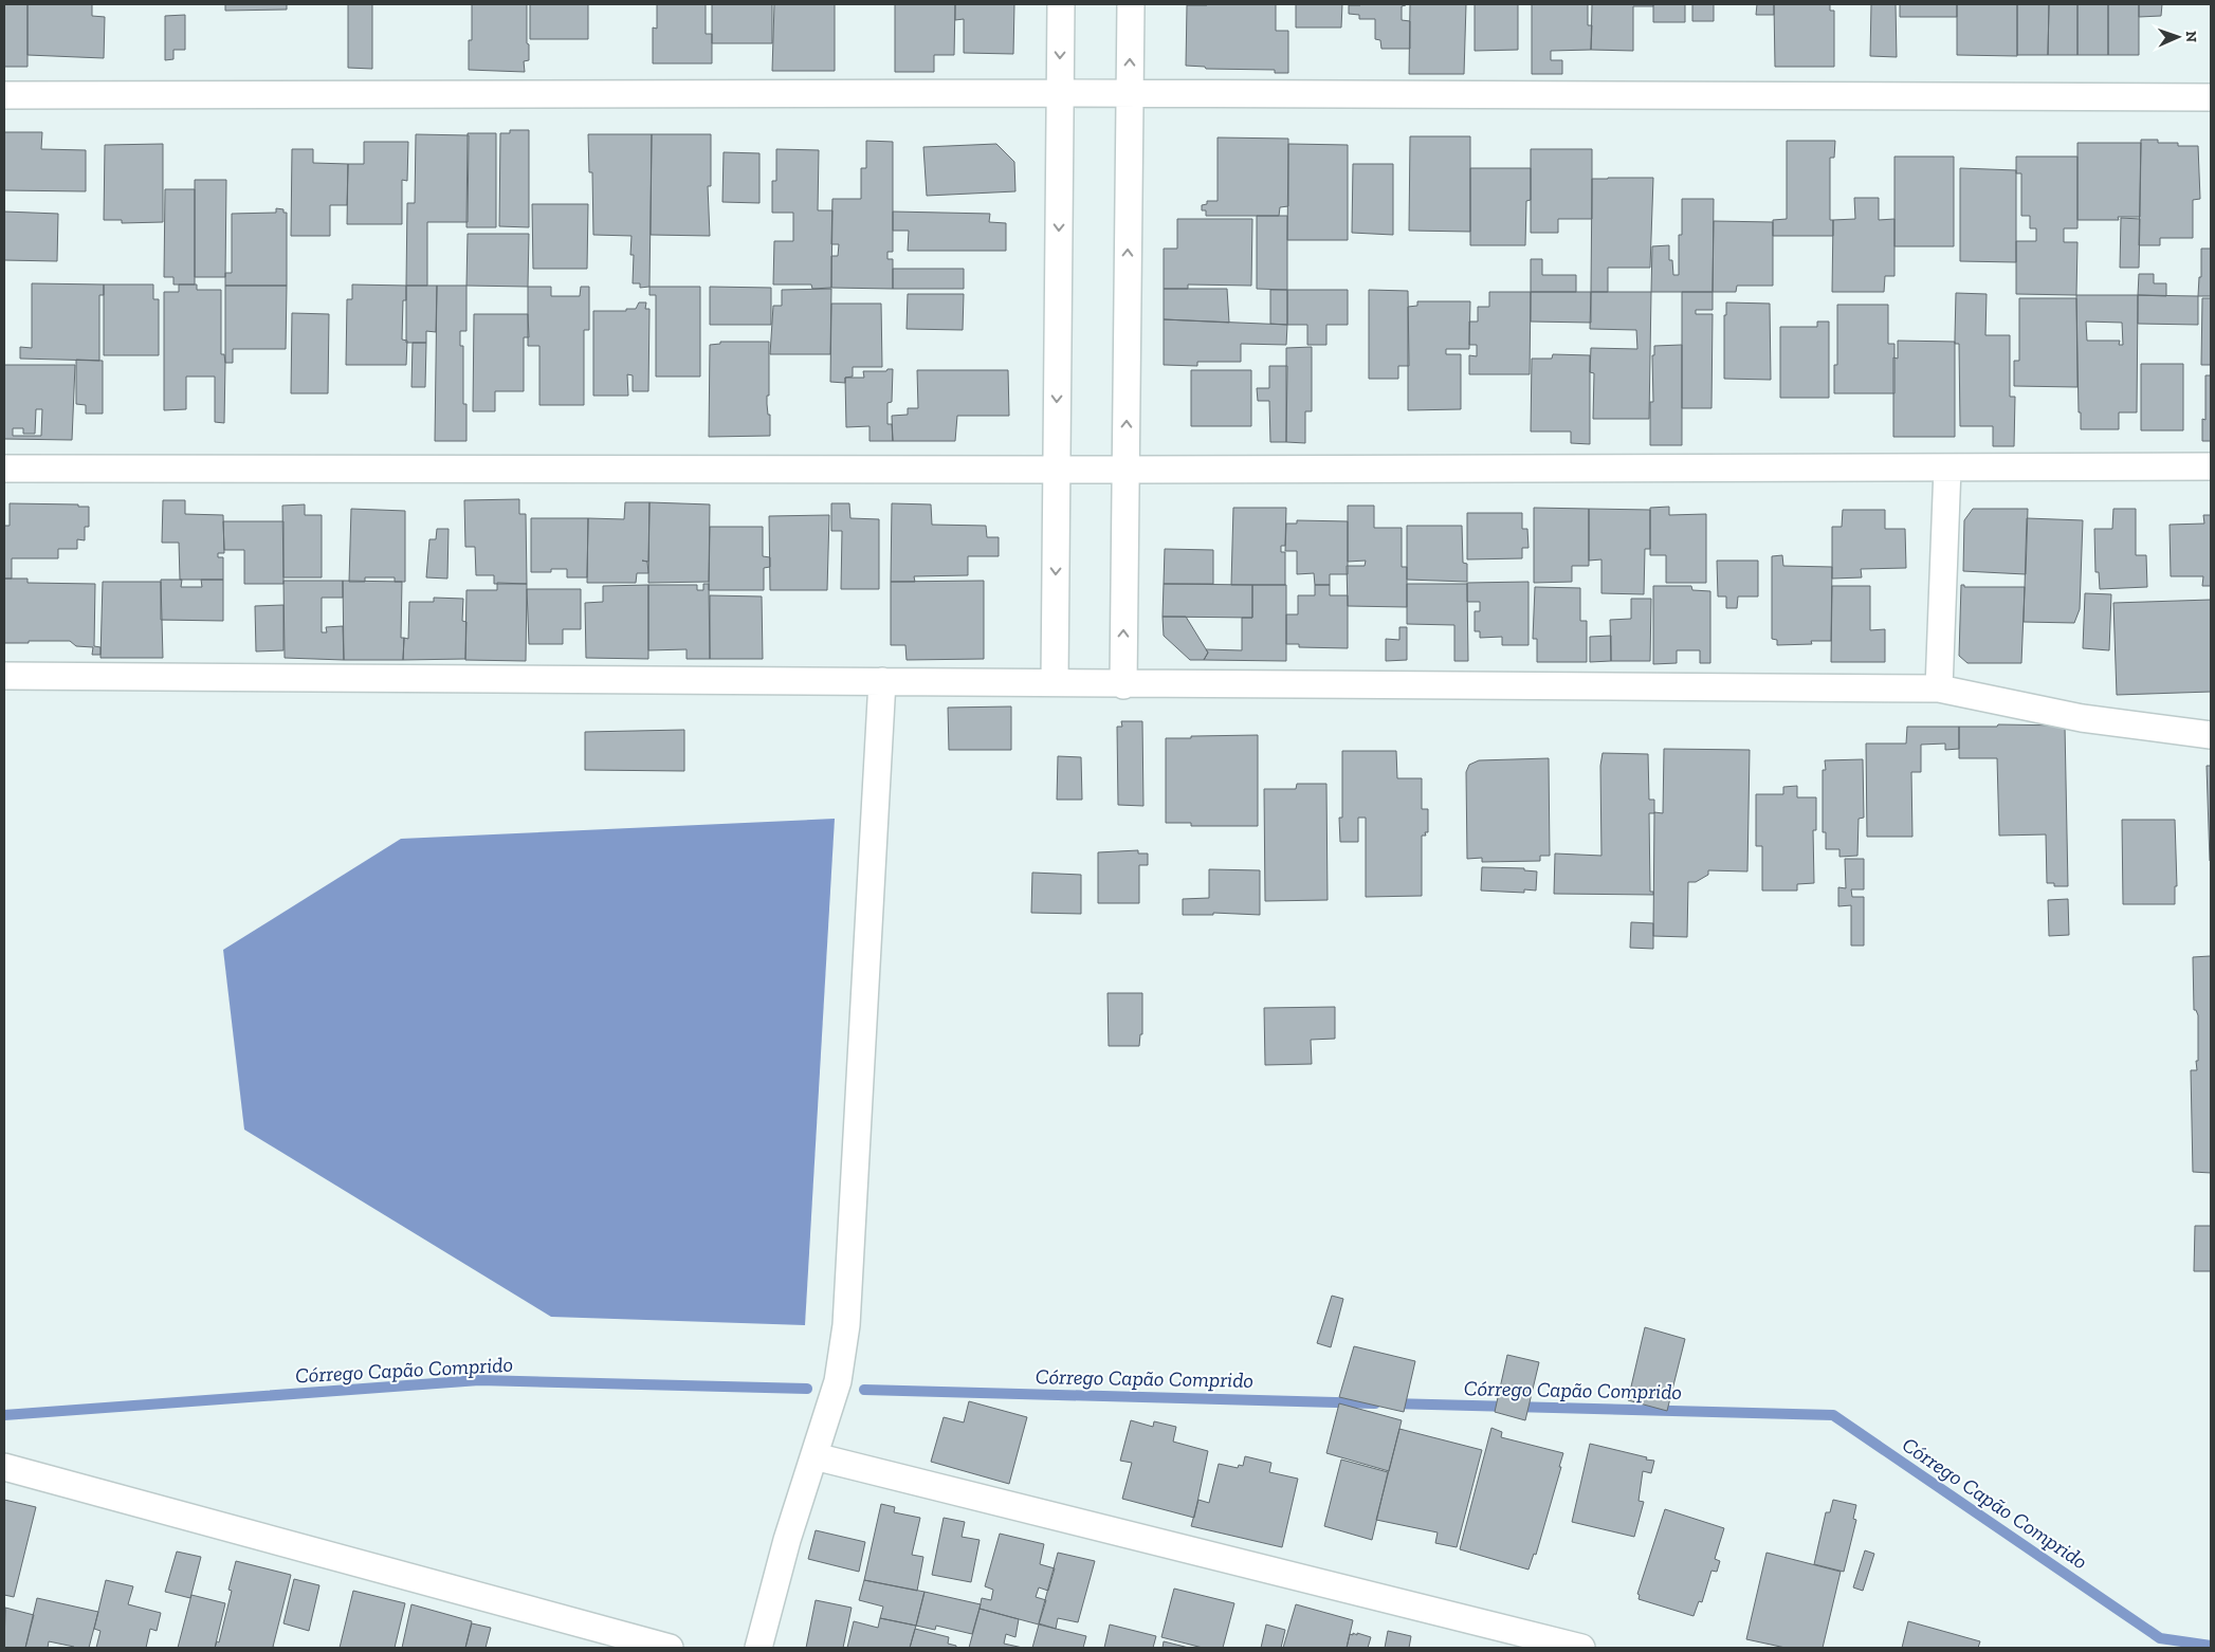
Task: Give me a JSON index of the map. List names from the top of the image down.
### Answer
{
  "water": ["Córrego Capão Comprido"],
  "north": "right"
}
